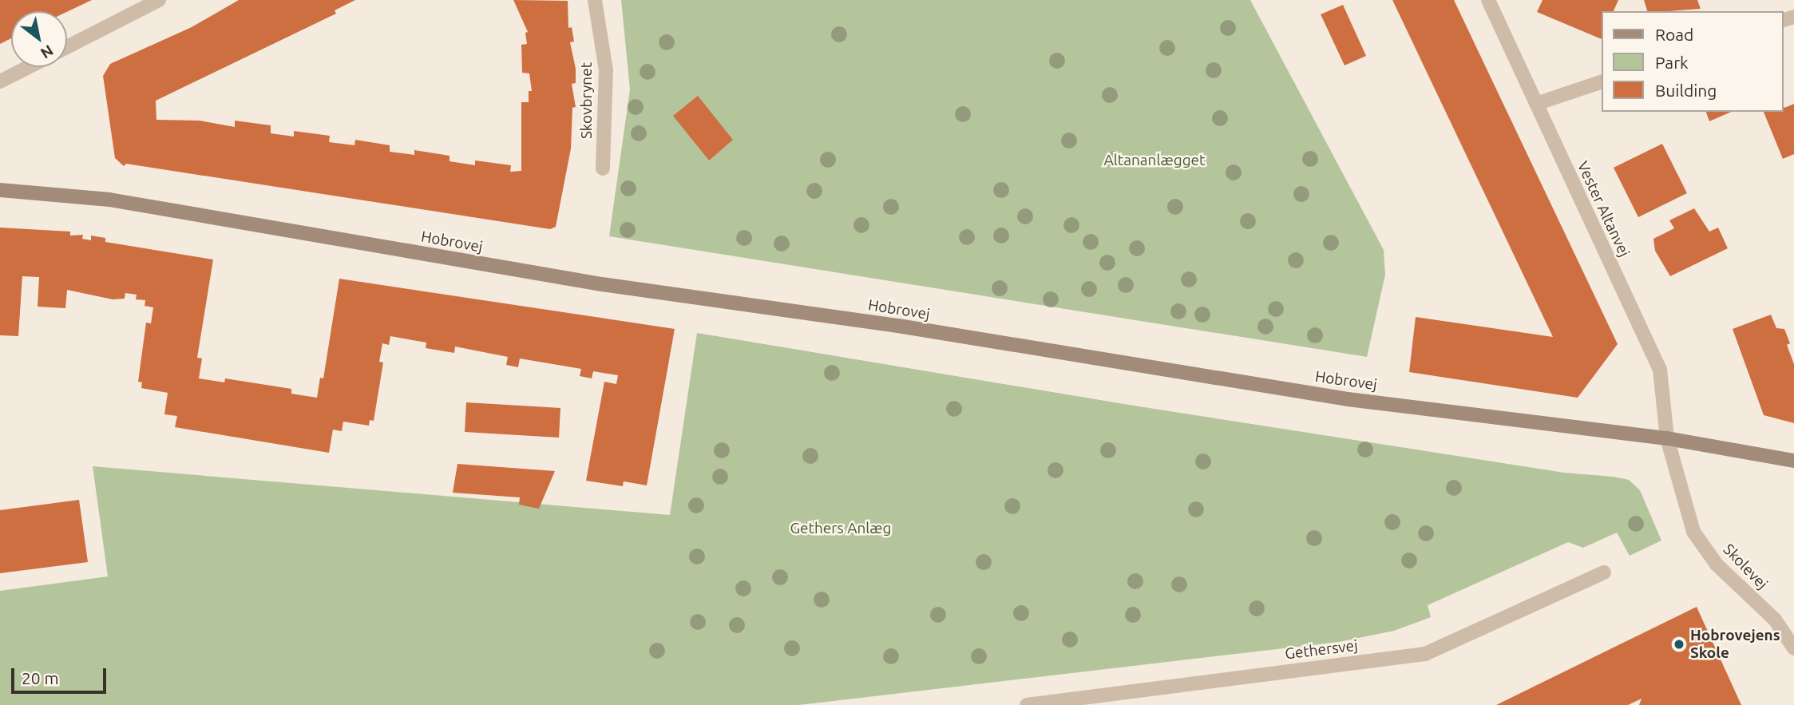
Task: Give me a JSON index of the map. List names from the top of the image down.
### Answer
{
  "streets": {
    "street": [
      "Skovbrynet",
      "Vester Altanvej",
      "Hobrovej",
      "Skolevej",
      "Gethersvej"
    ]
  },
  "crossings": [
    ["Vester Altanvej", "Hobrovej"],
    ["Vester Altanvej", "Skolevej"],
    ["Hobrovej", "Skolevej"]
  ],
  "parks": ["Altananlægget", "Gethers Anlæg"],
  "places": ["Hobrovejens Skole"],
  "legend": ["Road", "Park", "Building"],
  "scale_bar": "20 m",
  "north": "bottom right"
}
